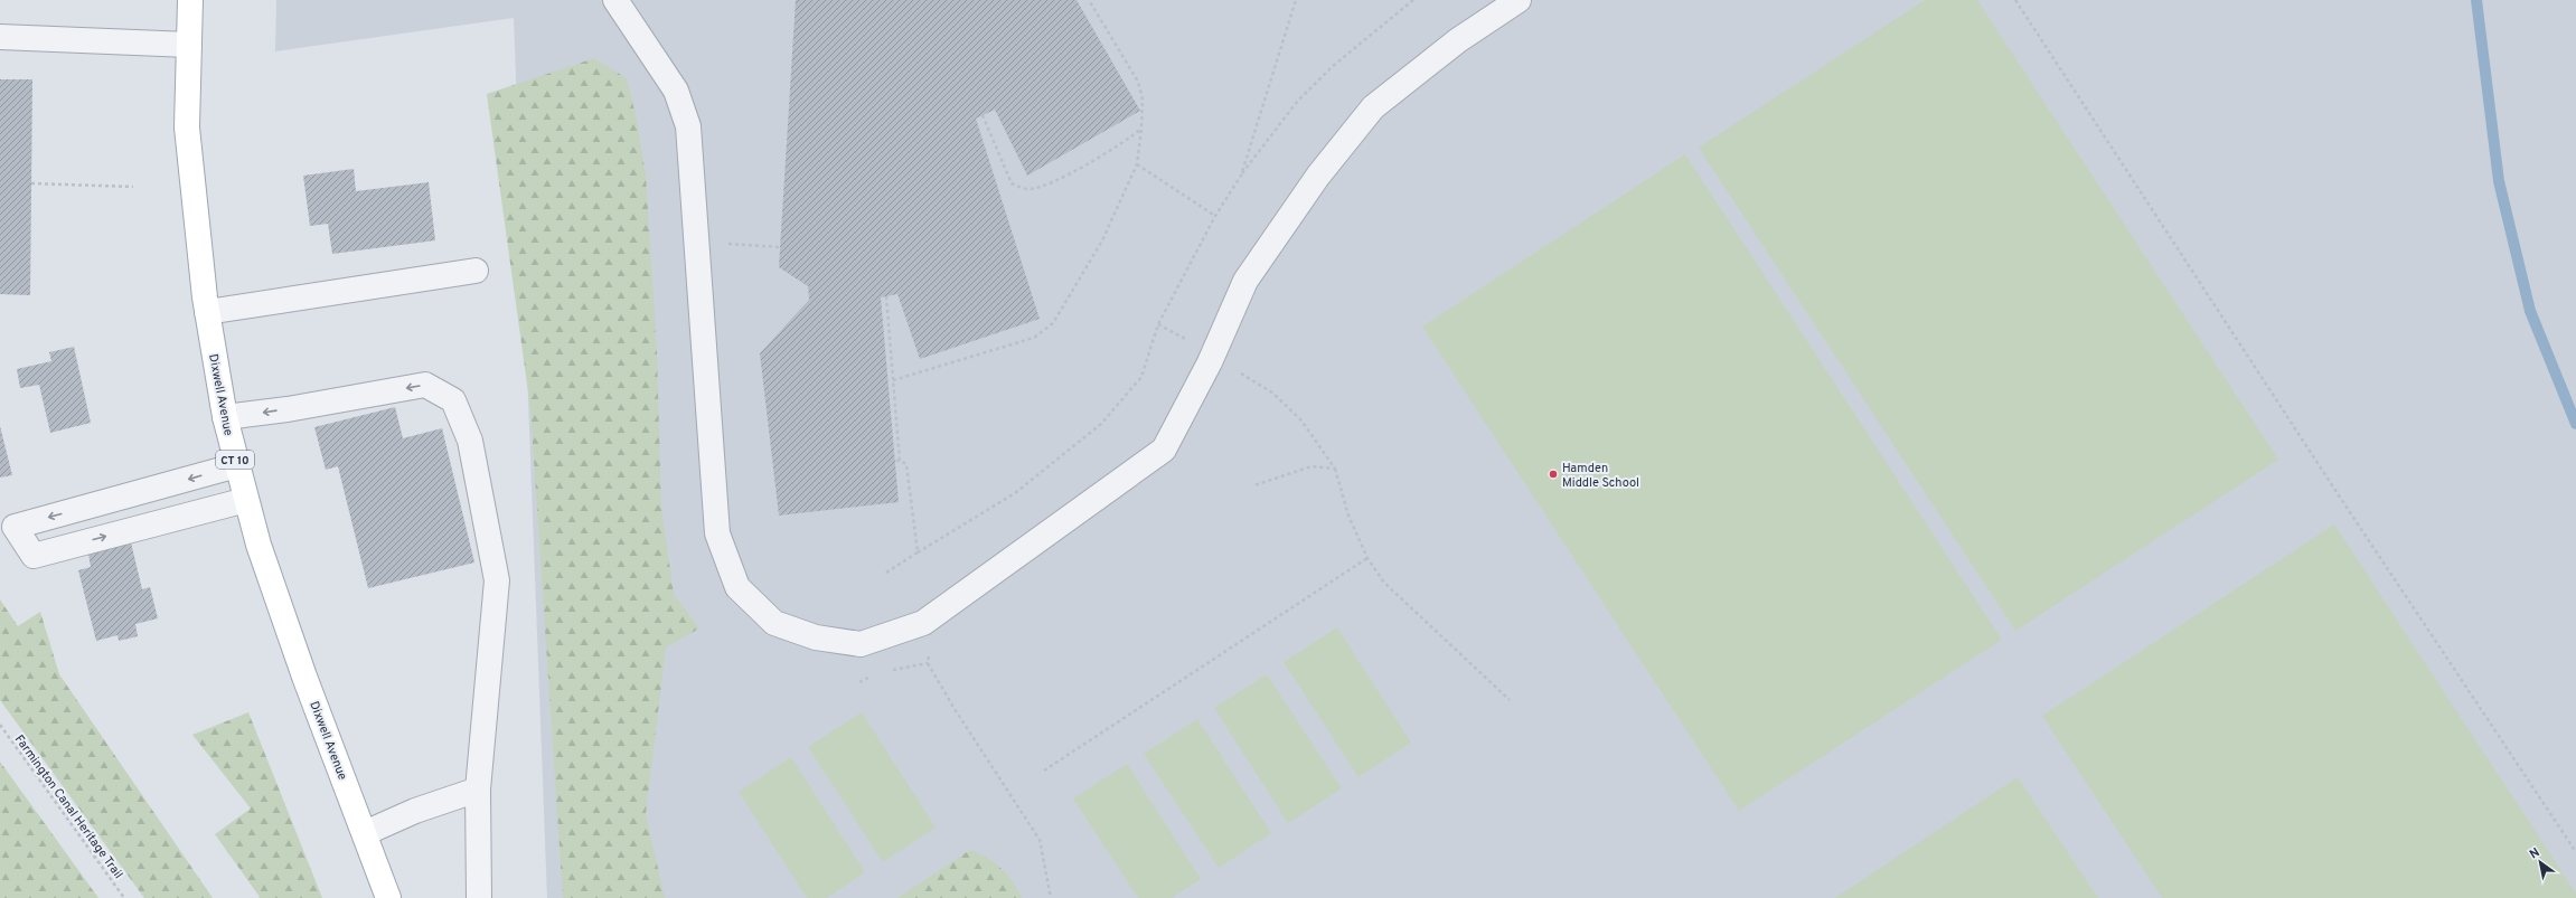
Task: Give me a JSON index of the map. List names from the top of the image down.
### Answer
{
  "streets": {
    "main road": ["Dixwell Avenue", "CT 10"],
    "path": ["Farmington Canal Heritage Trail"]
  },
  "places": ["Hamden Middle School"],
  "north": "top left"
}
